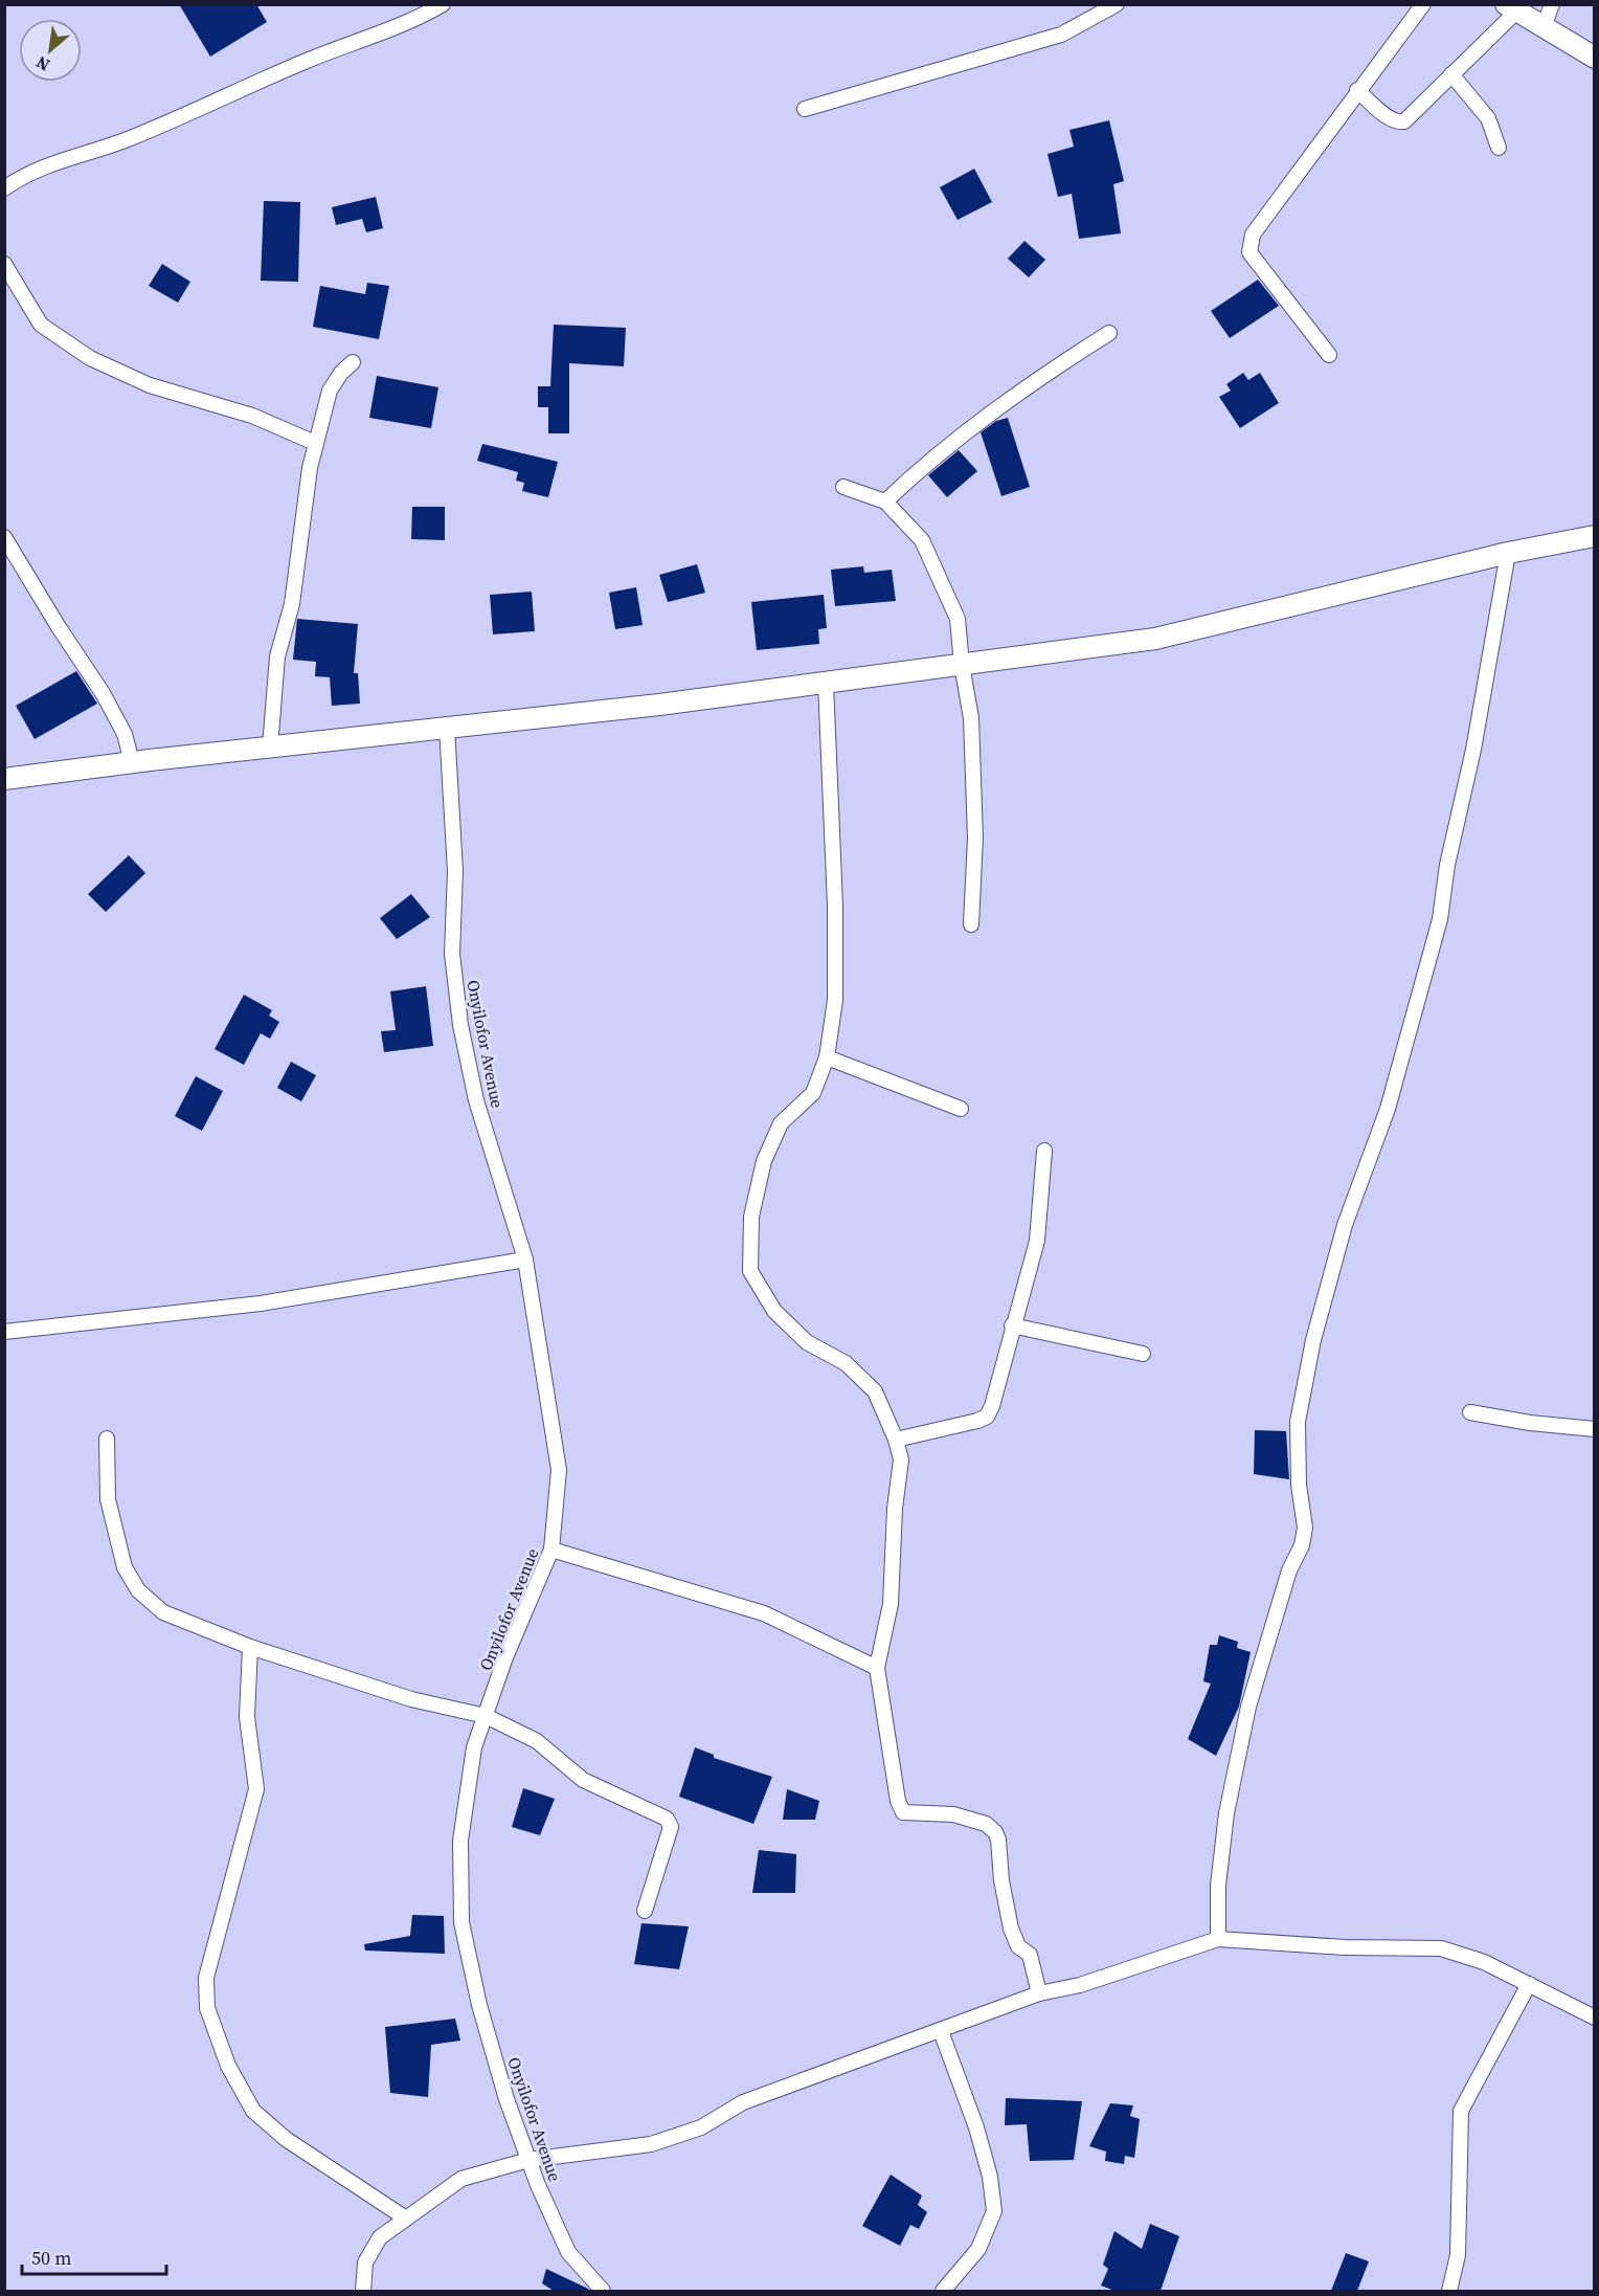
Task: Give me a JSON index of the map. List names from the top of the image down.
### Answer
{
  "streets": {
    "street": ["Onyilofor Avenue"]
  },
  "scale_bar": "50 m",
  "north": "bottom left"
}
